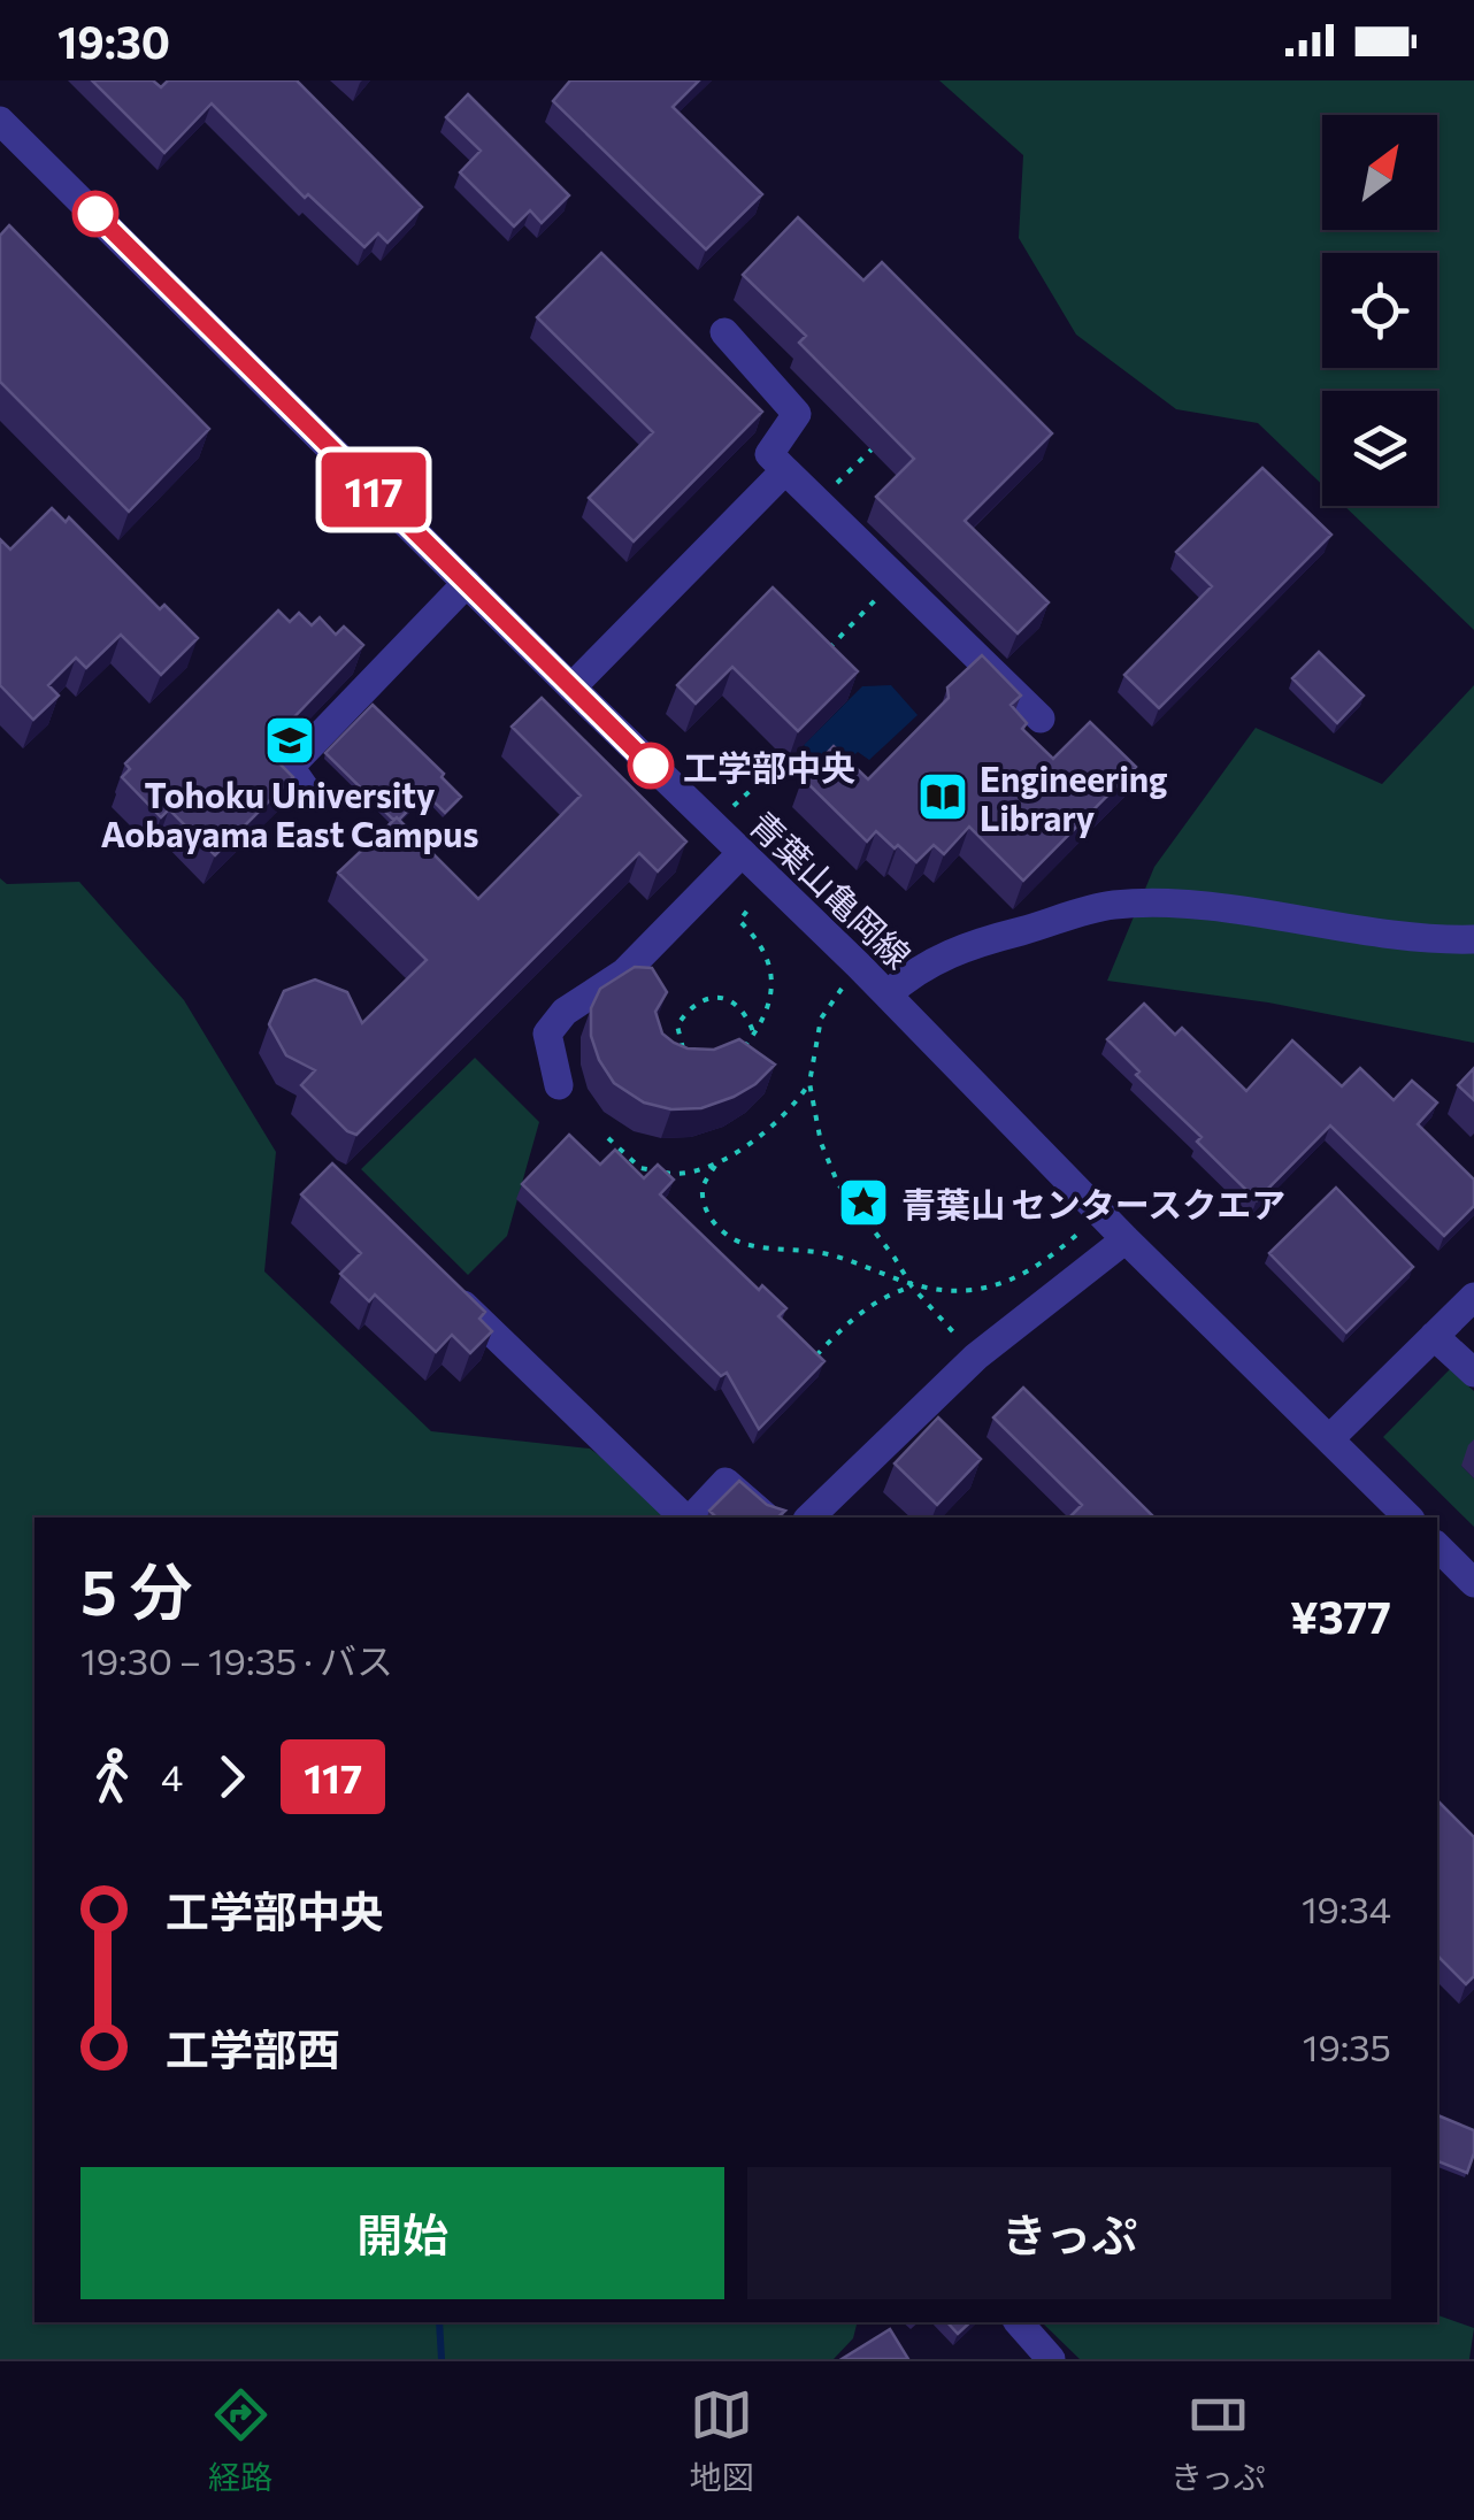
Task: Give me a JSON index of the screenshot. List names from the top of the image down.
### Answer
{
  "streets": {
    "street": ["青葉山亀岡線"]
  },
  "places": {
    "school or university": ["Tohoku University Aobayama East Campus"],
    "other": ["工学部中央"],
    "library": ["Engineering Library"],
    "place": ["青葉山 センタースクエア"]
  },
  "lines": ["bus line 117"],
  "north": "top right",
  "page": {
    "status": "19:30",
    "on_map": "117",
    "heading": ["5 分", "19:30 – 19:35 · バス", "¥377"],
    "legs": ["4", "117"],
    "list": [
      {
        "name": "工学部中央",
        "value": "19:34"
      },
      {
        "name": "工学部西",
        "value": "19:35"
      }
    ],
    "buttons": ["開始", "きっぷ"],
    "tabs": ["経路", "地図", "きっぷ"]
  }
}
